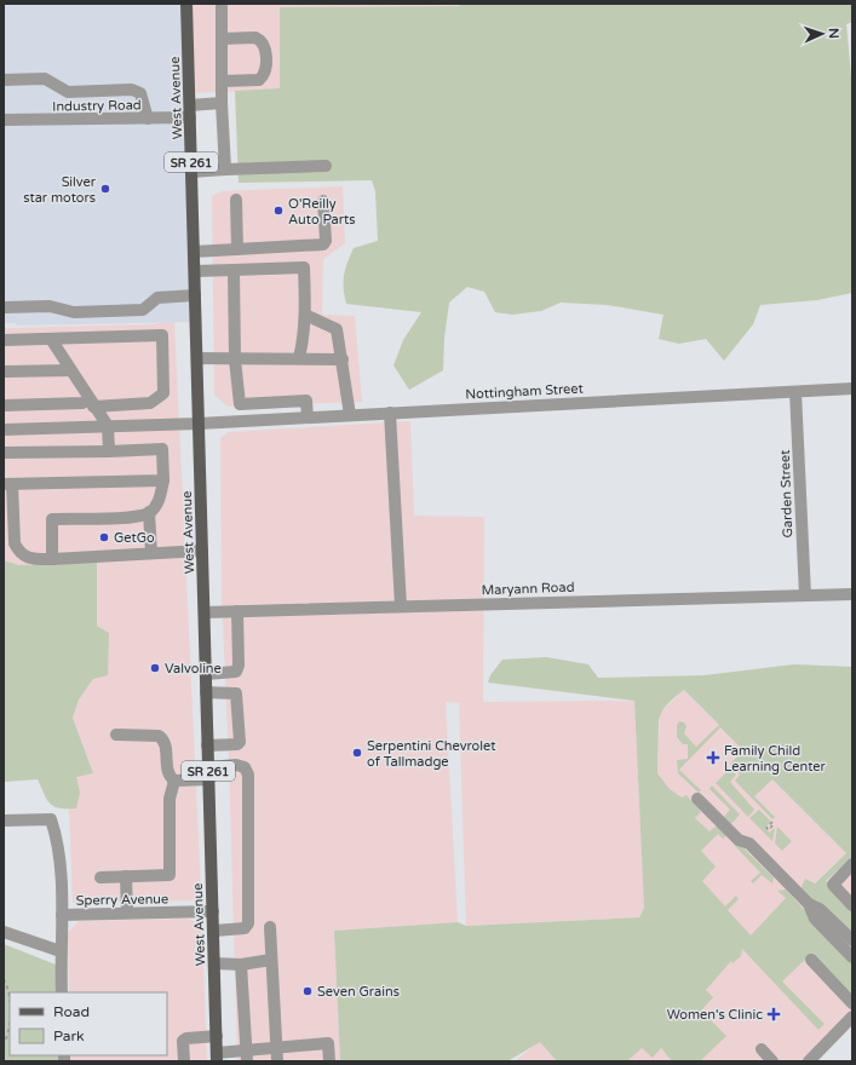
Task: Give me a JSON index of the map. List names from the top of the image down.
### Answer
{
  "streets": {
    "main road": ["West Avenue", "SR 261"],
    "street": [
      "Industry Road",
      "Nottingham Street",
      "Garden Street",
      "Maryann Road",
      "Sperry Avenue"
    ]
  },
  "crossings": [
    ["West Avenue", "Industry Road"],
    ["West Avenue", "Nottingham Street"],
    ["West Avenue", "Maryann Road"],
    ["West Avenue", "Sperry Avenue"],
    ["Nottingham Street", "Garden Street"],
    ["Garden Street", "Maryann Road"]
  ],
  "places": {
    "other": [
      "Silver star motors",
      "O'Reilly Auto Parts",
      "GetGo",
      "Valvoline",
      "Serpentini Chevrolet of Tallmadge",
      "Seven Grains"
    ],
    "health": ["Family Child Learning Center", "Women's Clinic"]
  },
  "legend": ["Road", "Park"],
  "north": "right"
}
